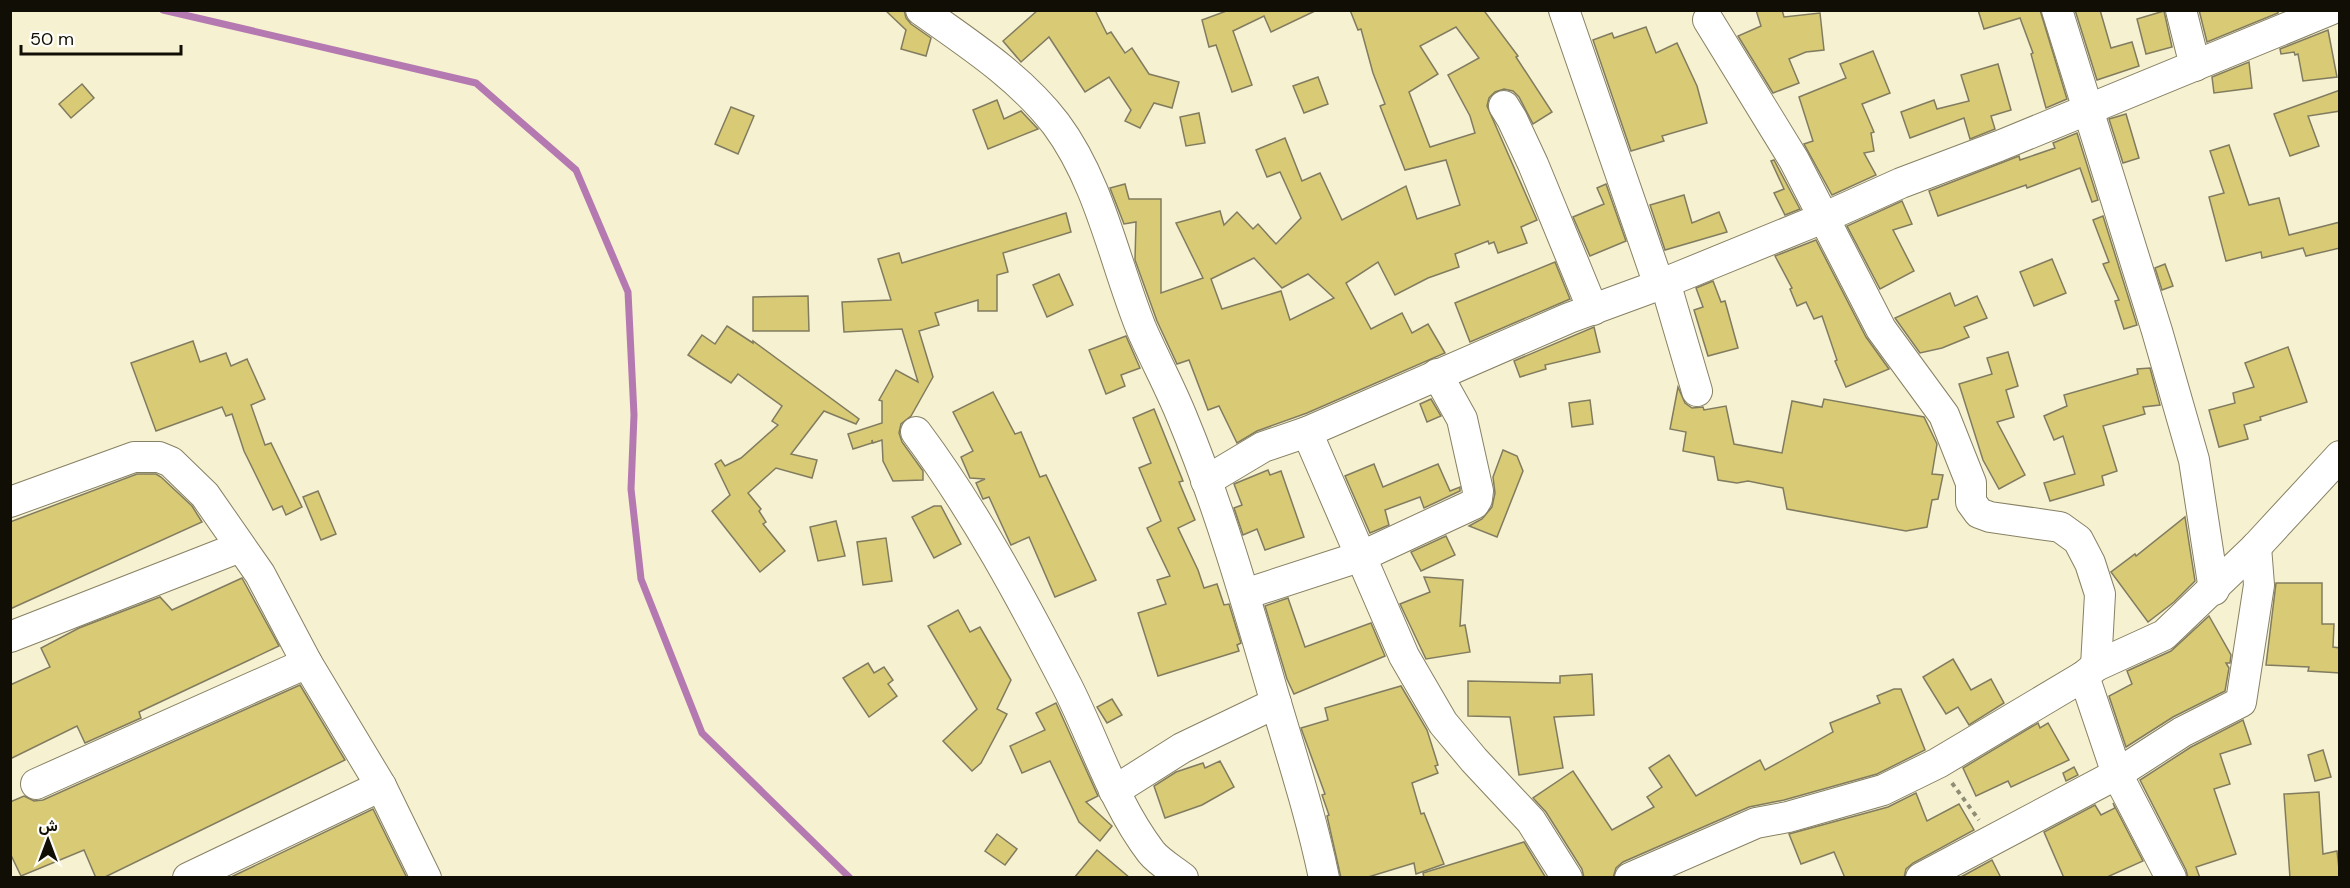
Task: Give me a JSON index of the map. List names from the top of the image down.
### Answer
{
  "scale_bar": "50 m",
  "north": "top"
}
